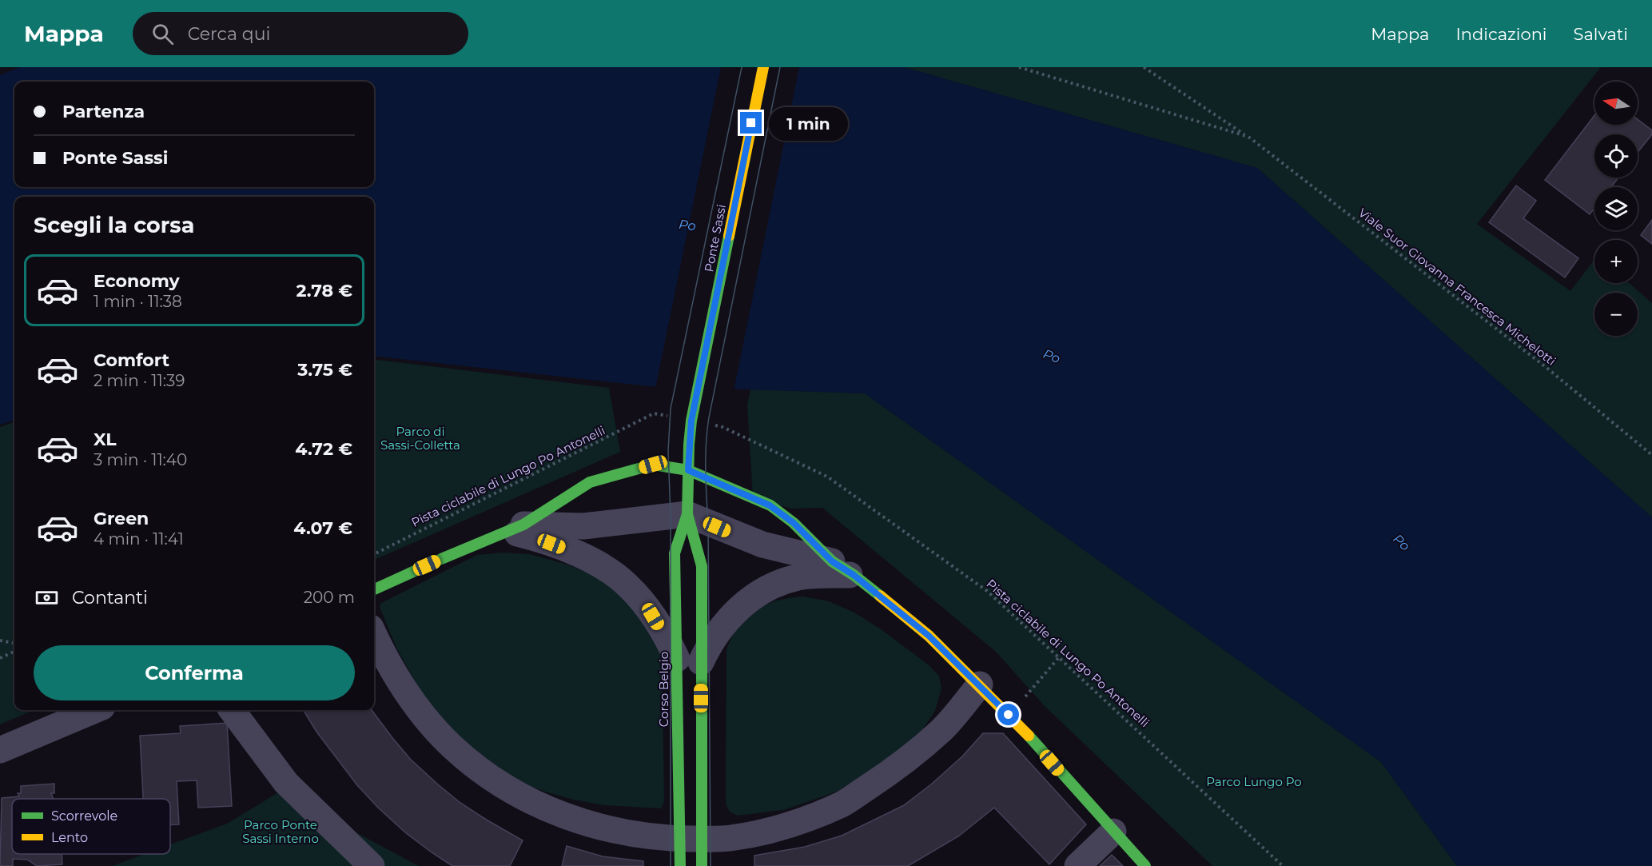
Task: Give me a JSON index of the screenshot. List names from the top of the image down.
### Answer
{
  "streets": {
    "main road": ["Ponte Sassi", "Corso Belgio"],
    "path": ["Viale Suor Giovanna Francesca Michelotti", "Pista ciclabile di Lungo Po Antonelli"]
  },
  "crossings": [
    ["Ponte Sassi", "Pista ciclabile di Lungo Po Antonelli"],
    ["Ponte Sassi", "Corso Belgio"],
    ["Pista ciclabile di Lungo Po Antonelli", "Corso Belgio"]
  ],
  "water": ["Po"],
  "parks": ["Parco di Sassi-Colletta", "Parco Lungo Po", "Parco Ponte Sassi Interno"],
  "legend": ["Scorrevole", "Lento"],
  "north": "left",
  "page": {
    "header": "Mappa",
    "search": "Cerca qui",
    "nav": ["Mappa", "Indicazioni", "Salvati"],
    "map_buttons": ["+", "−"],
    "banner": ["Partenza", "Ponte Sassi"],
    "bubble": "1 min",
    "heading": "Scegli la corsa",
    "list": [
      {
        "name": "Economy",
        "note": "1 min · 11:38",
        "value": "2.78 €"
      },
      {
        "name": "Comfort",
        "note": "2 min · 11:39",
        "value": "3.75 €"
      },
      {
        "name": "XL",
        "note": "3 min · 11:40",
        "value": "4.72 €"
      },
      {
        "name": "Green",
        "note": "4 min · 11:41",
        "value": "4.07 €"
      }
    ],
    "pay": ["Contanti", "200 m"],
    "buttons": "Conferma"
  }
}
